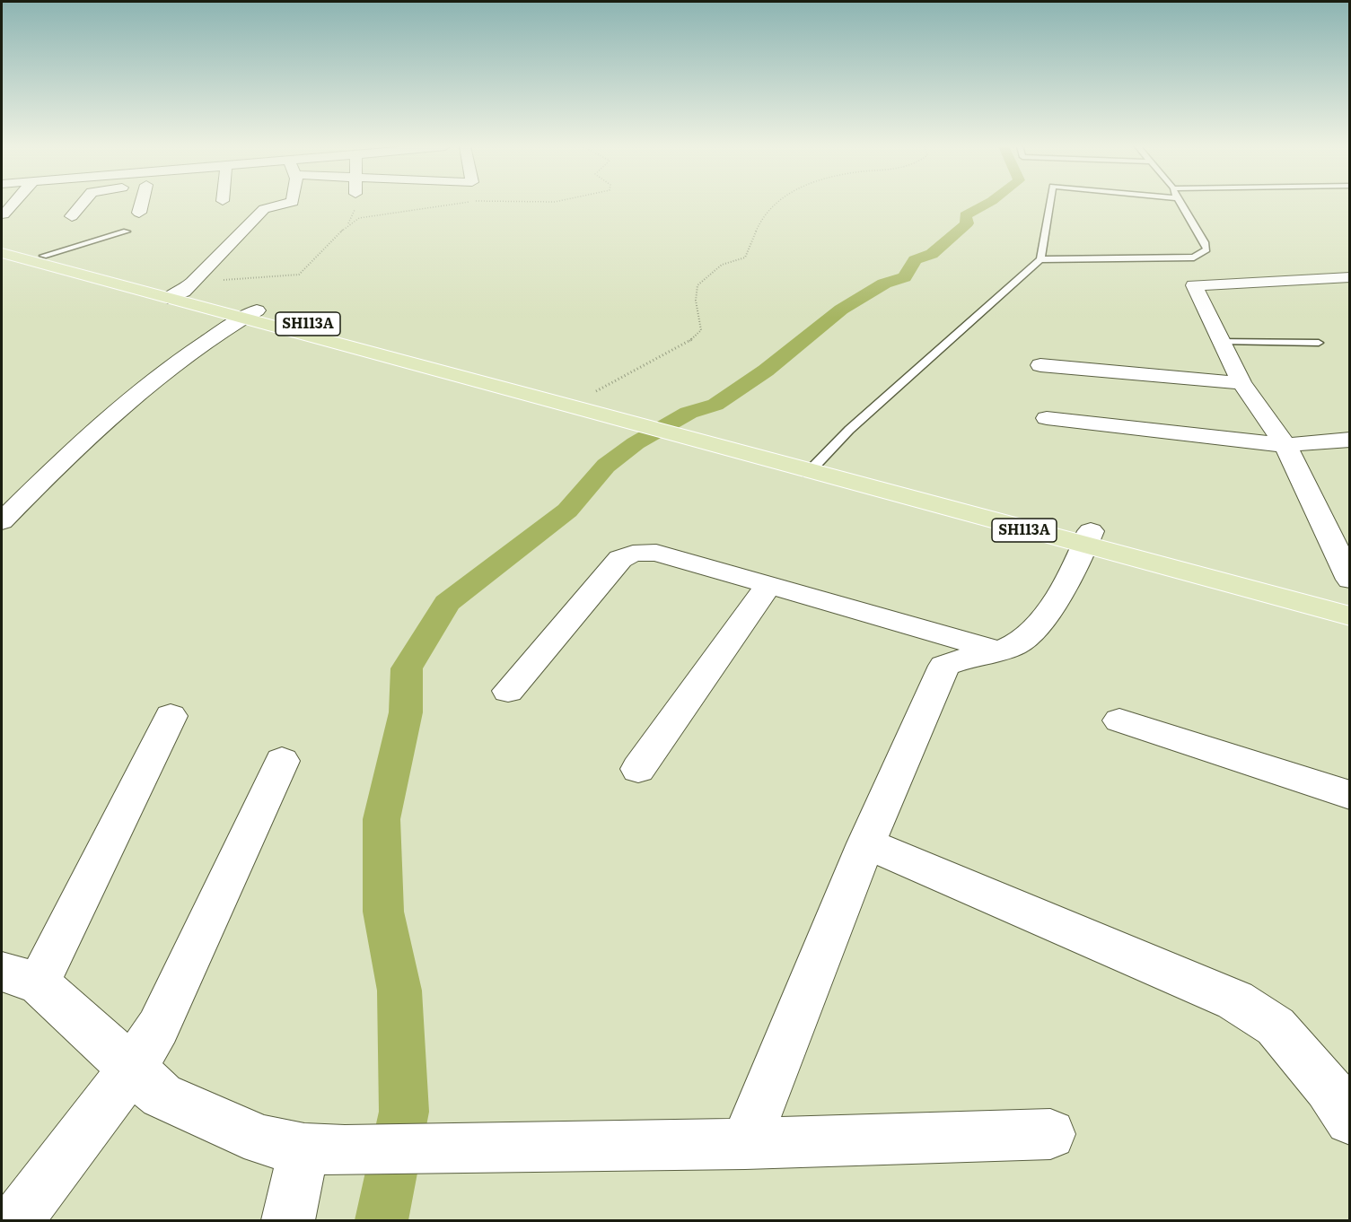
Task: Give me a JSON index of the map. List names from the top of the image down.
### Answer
{
  "streets": {
    "main road": ["SH113A"]
  }
}
